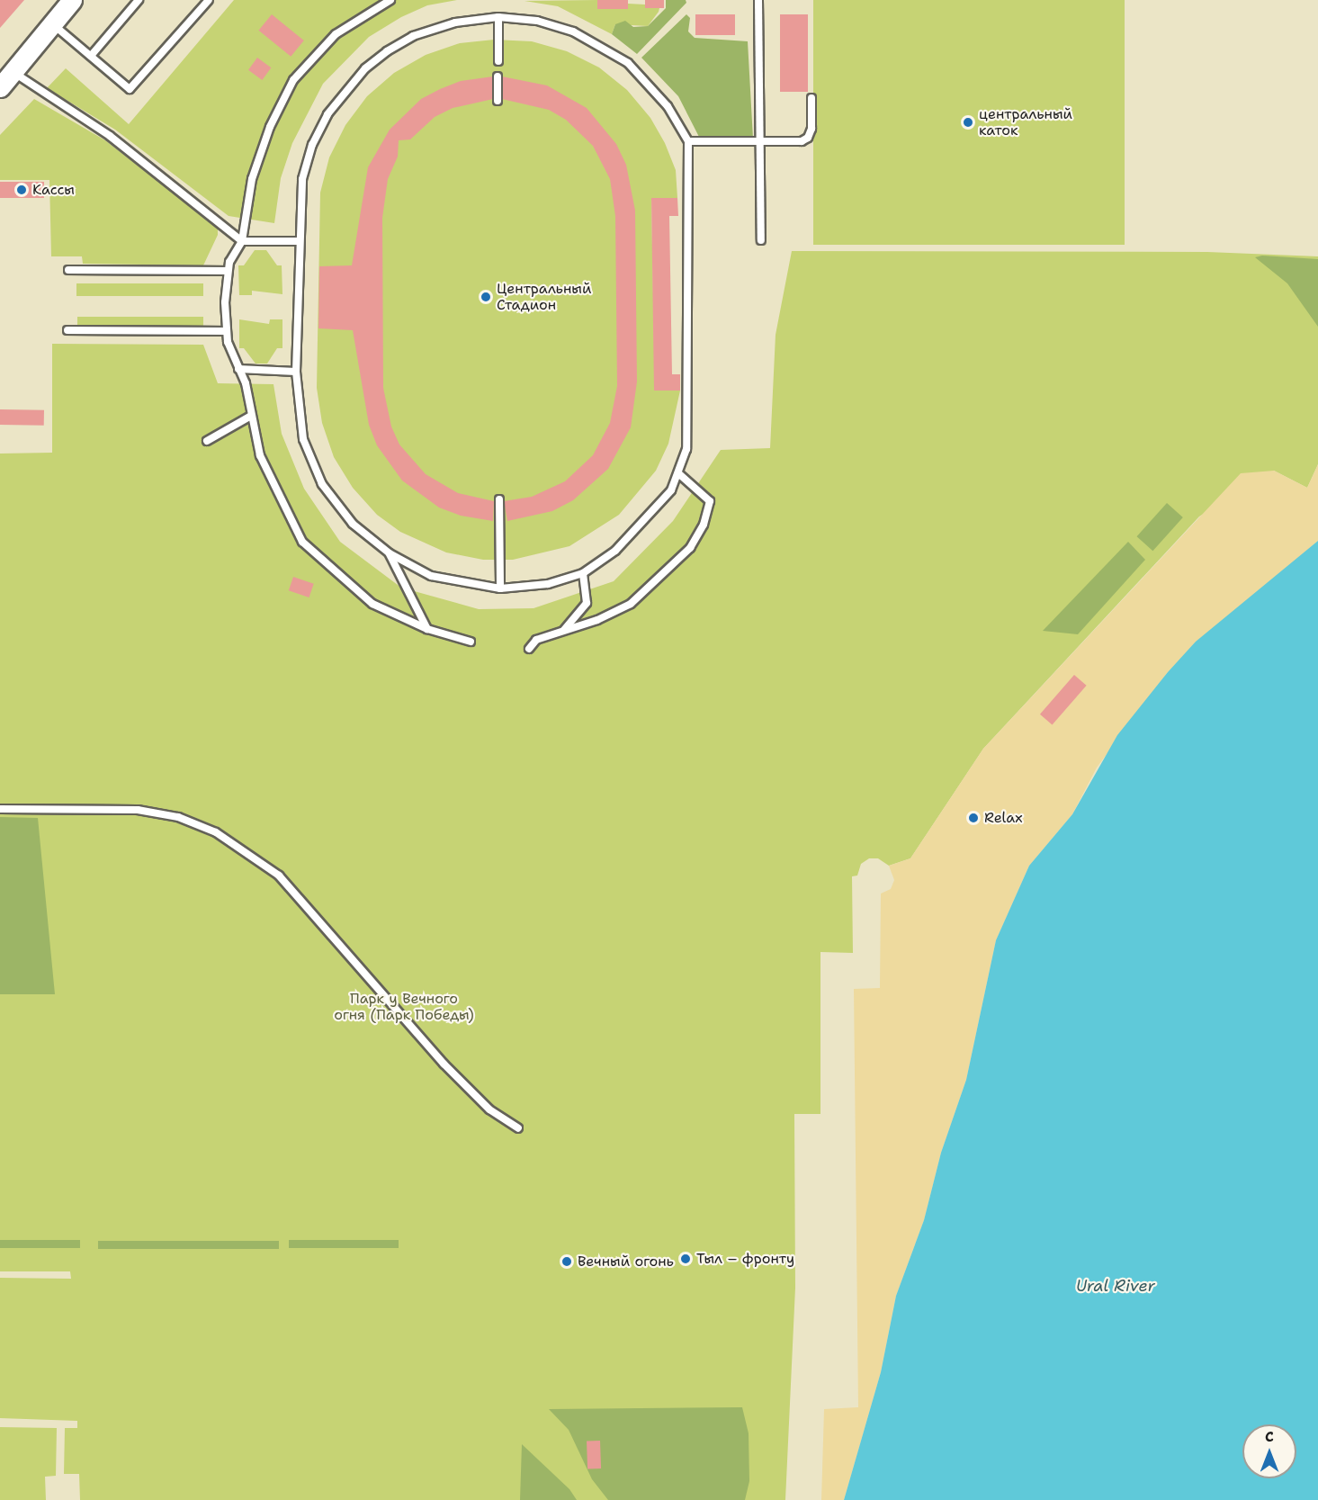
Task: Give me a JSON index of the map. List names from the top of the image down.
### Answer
{
  "water": ["Ural River"],
  "parks": ["Парк у Вечного огня (Парк Победы)"],
  "places": [
    "центральный каток",
    "Кассы",
    "Центральный Стадион",
    "Relax",
    "Тыл – фронту",
    "Вечный огонь"
  ],
  "north": "top"
}
